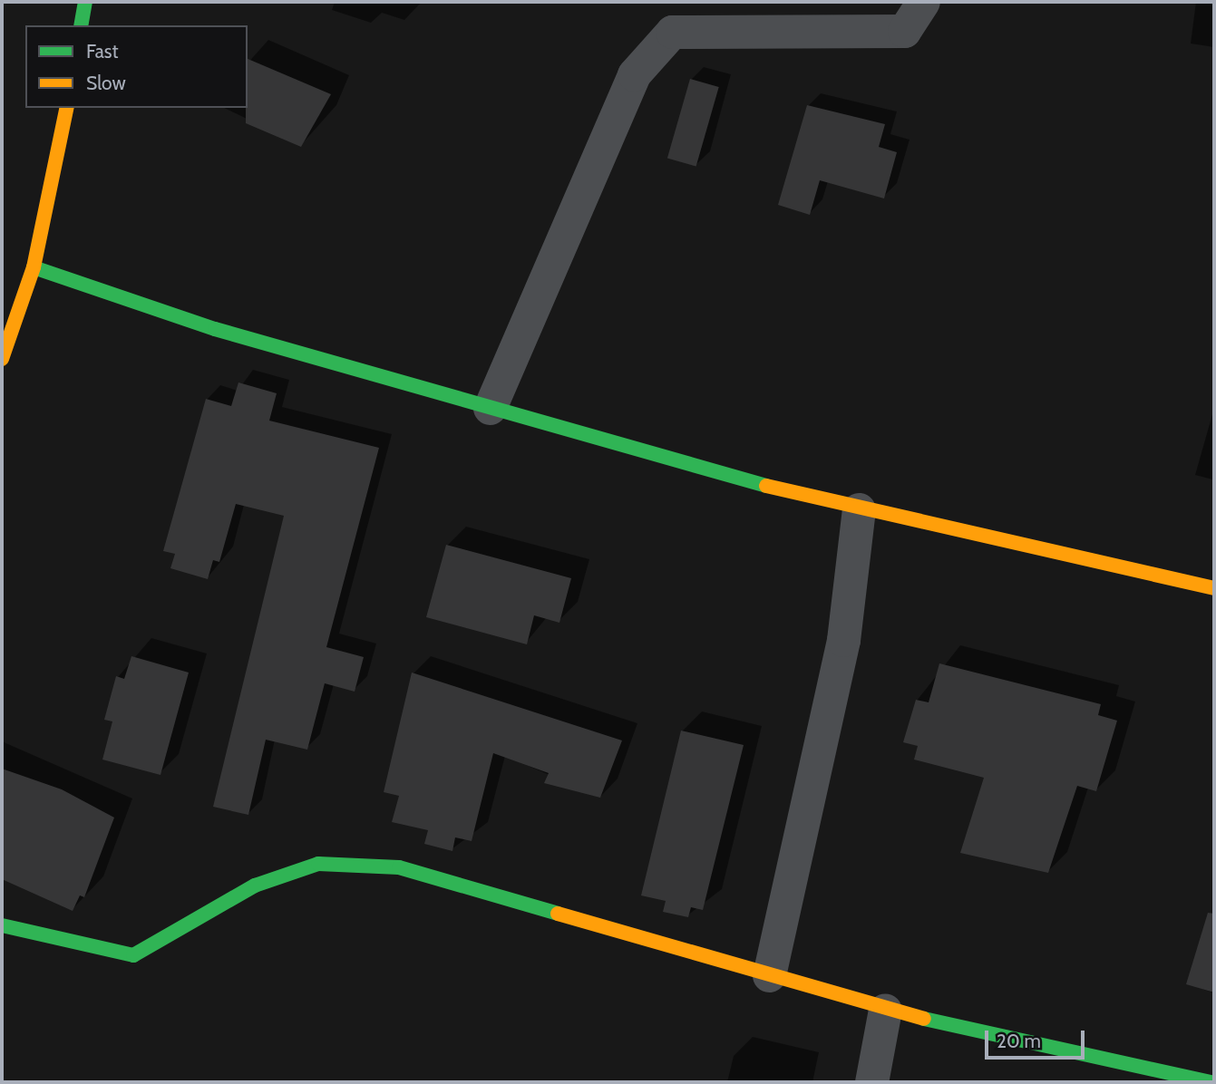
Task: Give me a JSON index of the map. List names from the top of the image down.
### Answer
{
  "legend": ["Fast", "Slow"],
  "scale_bar": "20 m"
}
